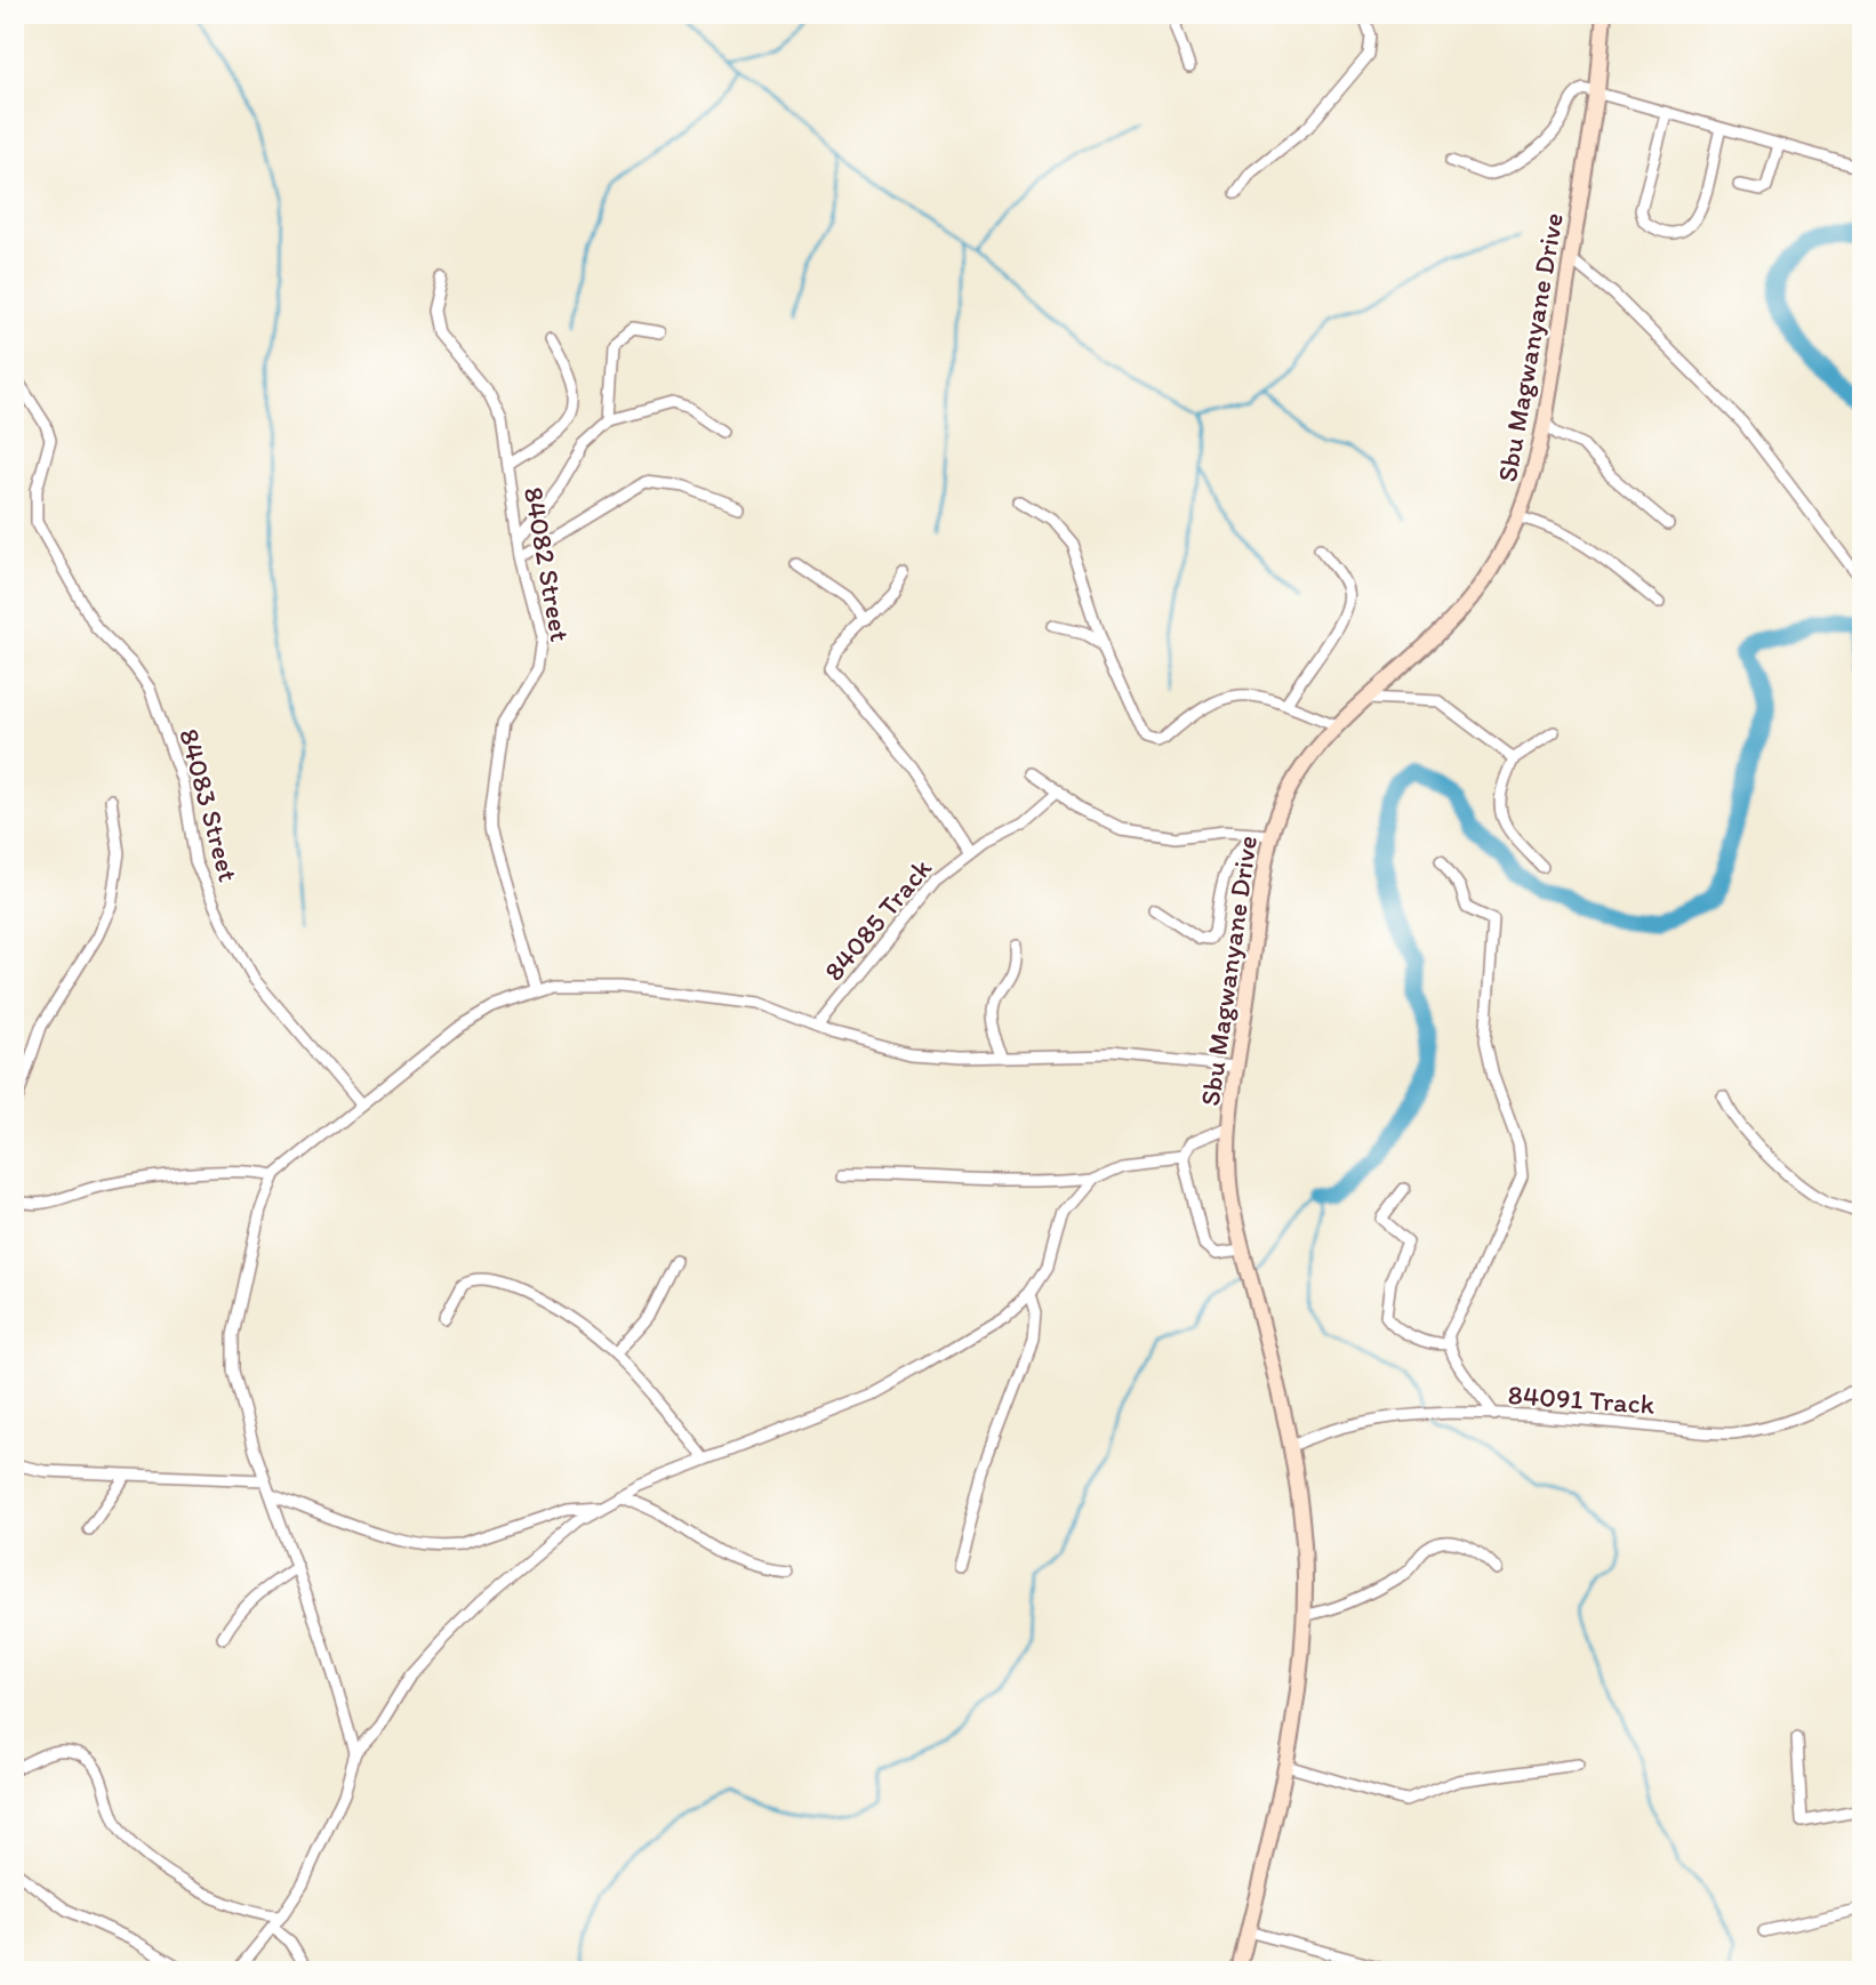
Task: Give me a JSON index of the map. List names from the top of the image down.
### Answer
{
  "streets": {
    "main road": ["Sbu Magwanyane Drive"],
    "street": [
      "84082 Street",
      "84083 Street",
      "84085 Track",
      "84091 Track"
    ]
  },
  "crossings": [
    ["Sbu Magwanyane Drive", "84091 Track"]
  ]
}
